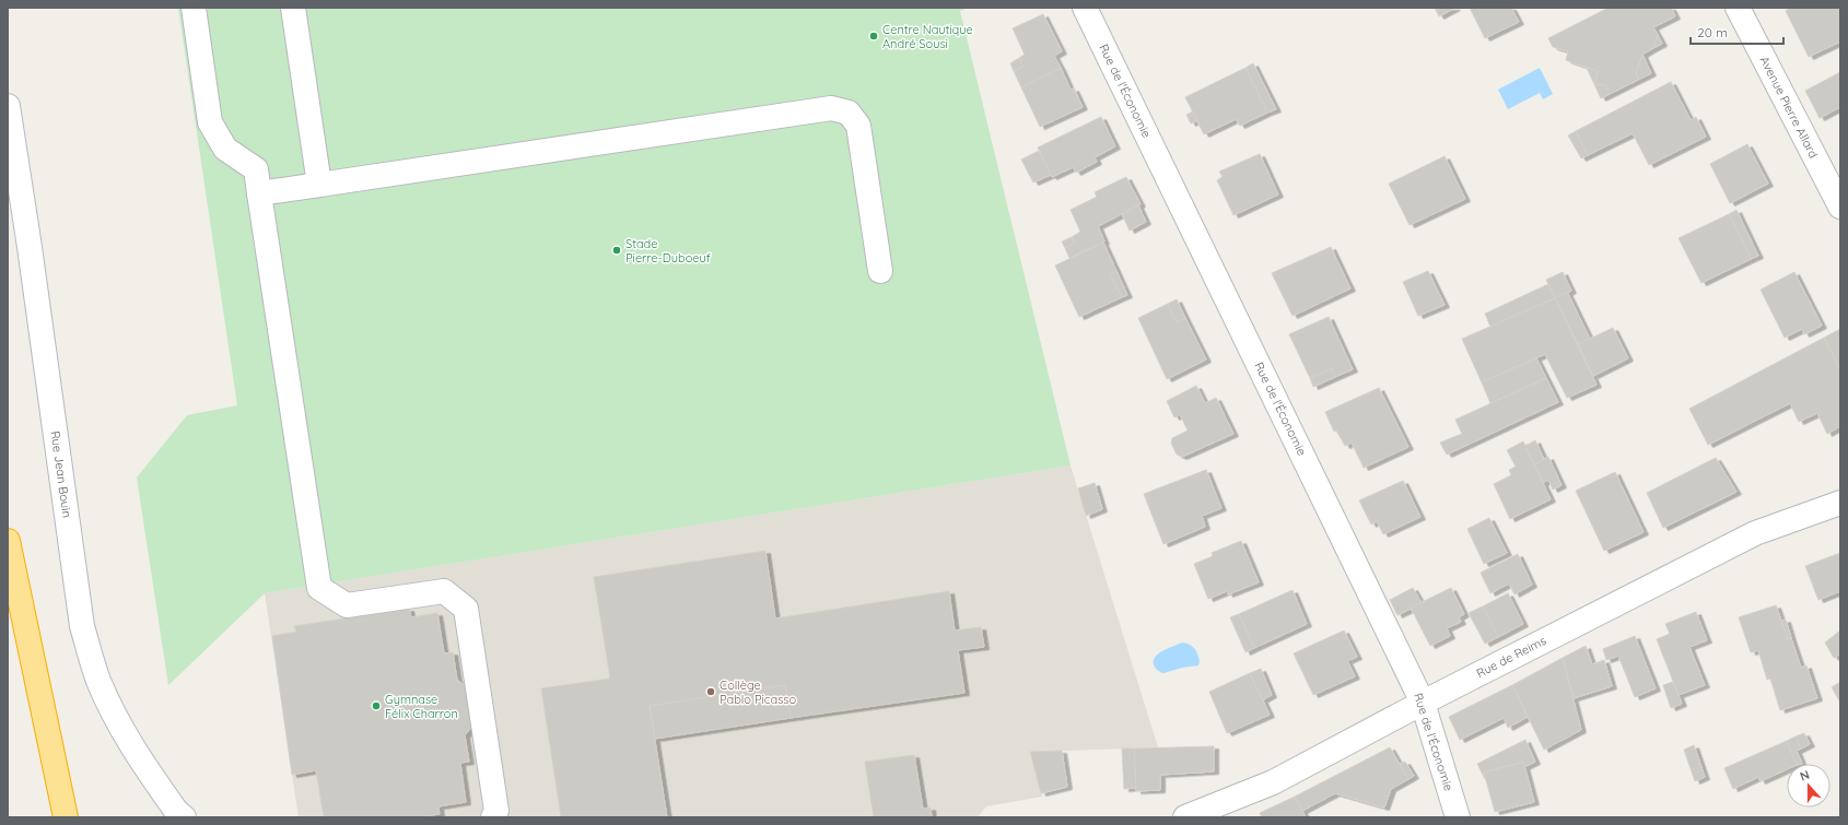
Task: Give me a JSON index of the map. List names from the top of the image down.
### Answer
{
  "streets": {
    "street": [
      "Rue de l'Économie",
      "Avenue Pierre Allard",
      "Rue Jean Bouin",
      "Rue de Reims"
    ]
  },
  "crossings": [
    ["Rue de l'Économie", "Rue de Reims"]
  ],
  "places": [
    "Centre Nautique André Sousi",
    "Stade Pierre-Duboeuf",
    "Collège Pablo Picasso",
    "Gymnase Félix Charron"
  ],
  "scale_bar": "20 m",
  "north": "top"
}
